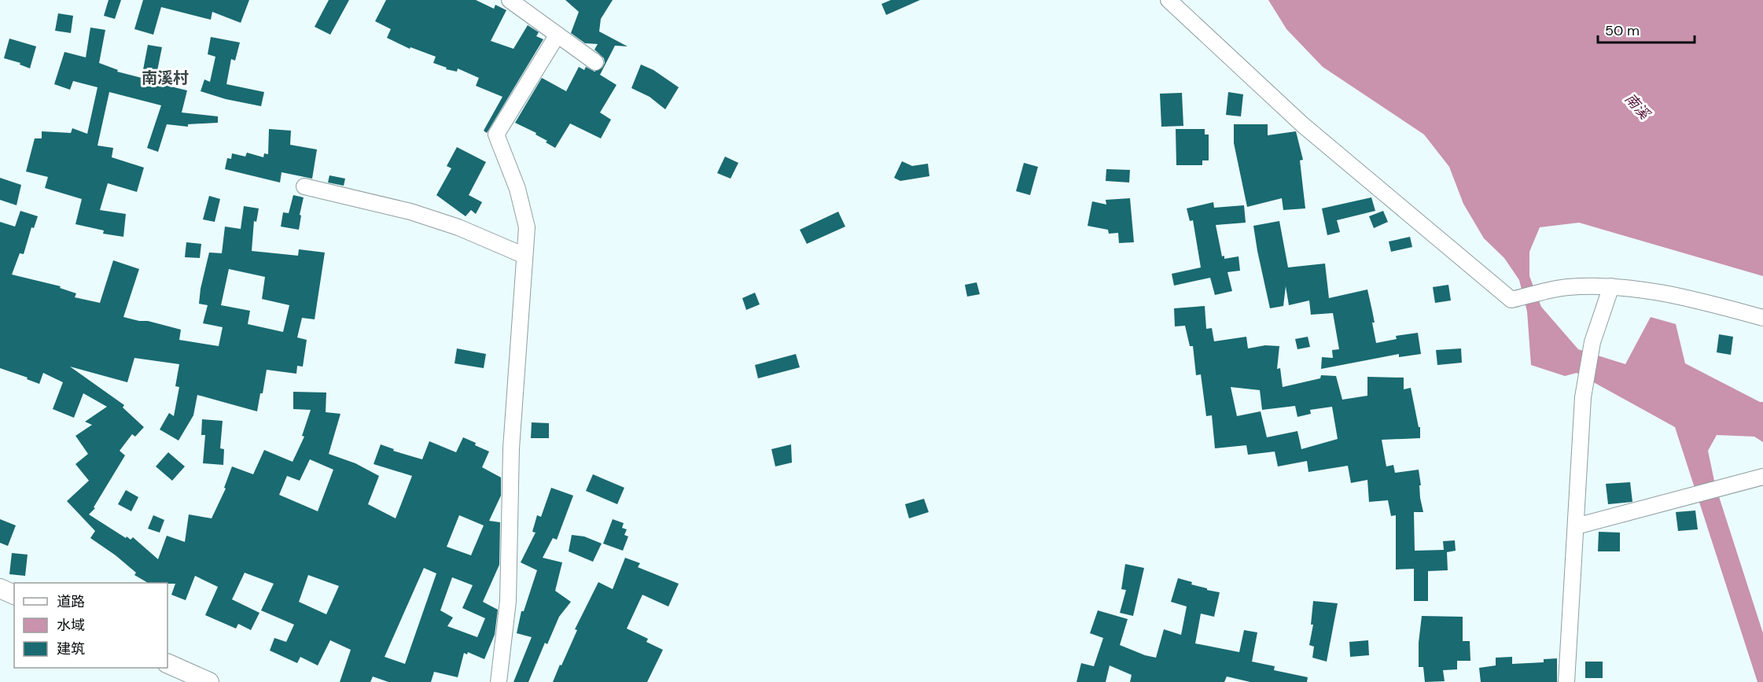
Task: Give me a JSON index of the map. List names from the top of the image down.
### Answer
{
  "districts": ["南溪村"],
  "water": ["南溪"],
  "legend": ["道路", "水域", "建筑"],
  "scale_bar": "50 m"
}
